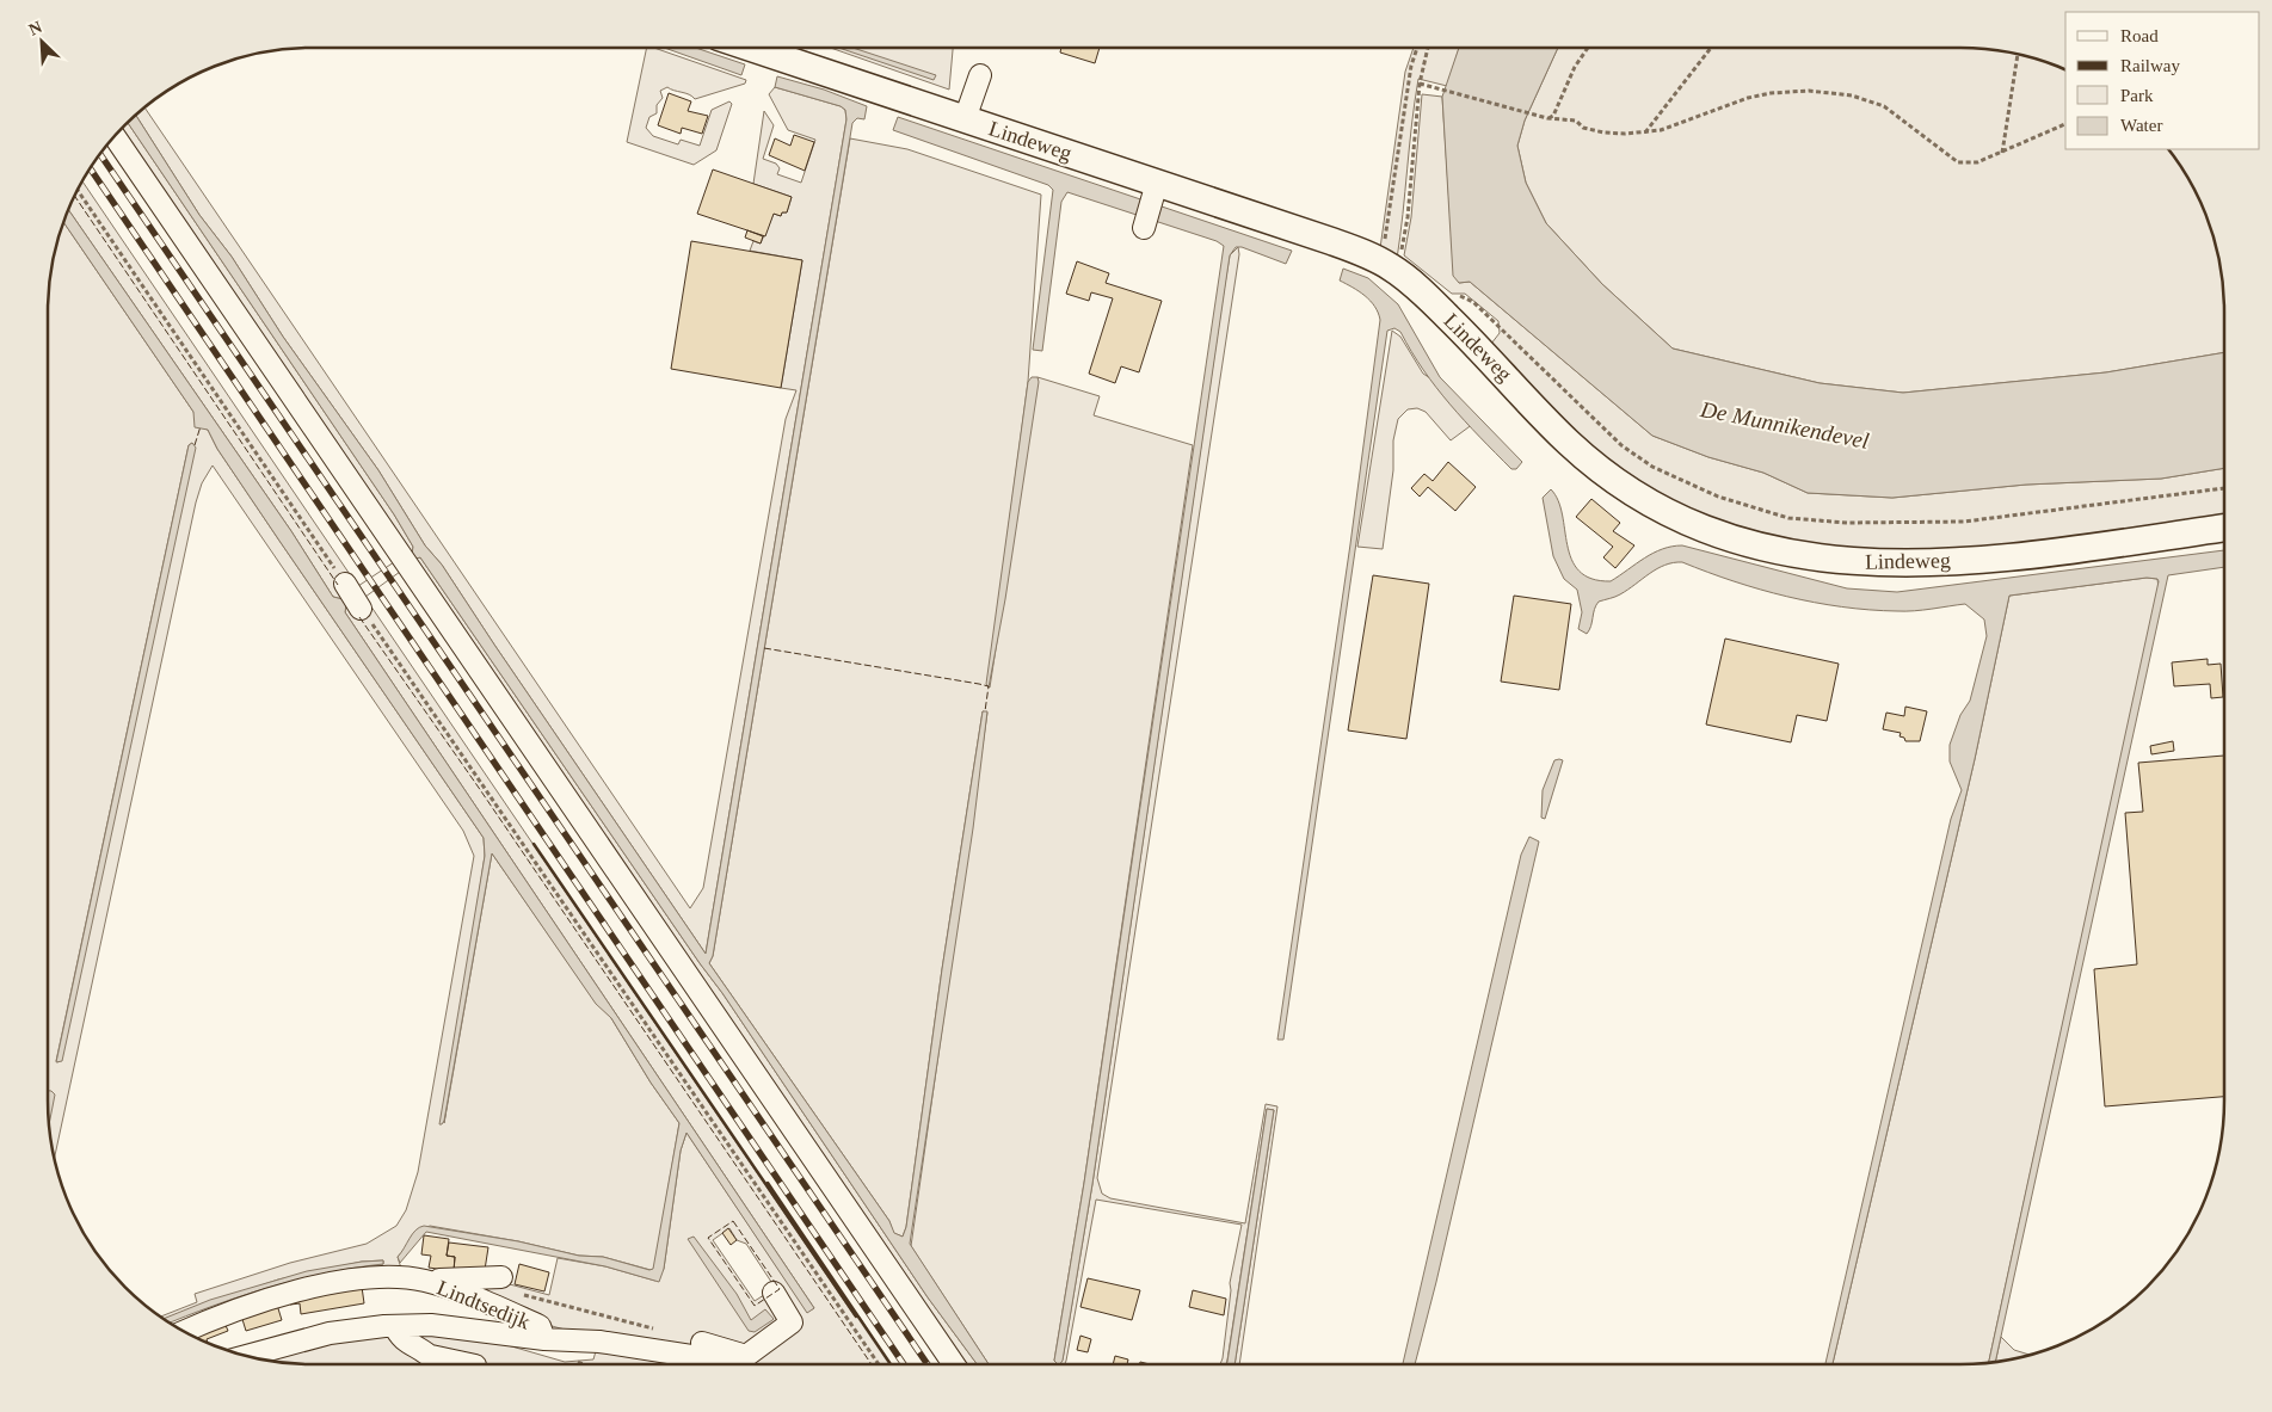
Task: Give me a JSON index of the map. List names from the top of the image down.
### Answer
{
  "streets": {
    "main road": ["Lindeweg"],
    "street": ["Lindtsedijk"]
  },
  "water": ["De Munnikendevel"],
  "legend": [
    "Road",
    "Railway",
    "Park",
    "Water"
  ],
  "north": "top left"
}
